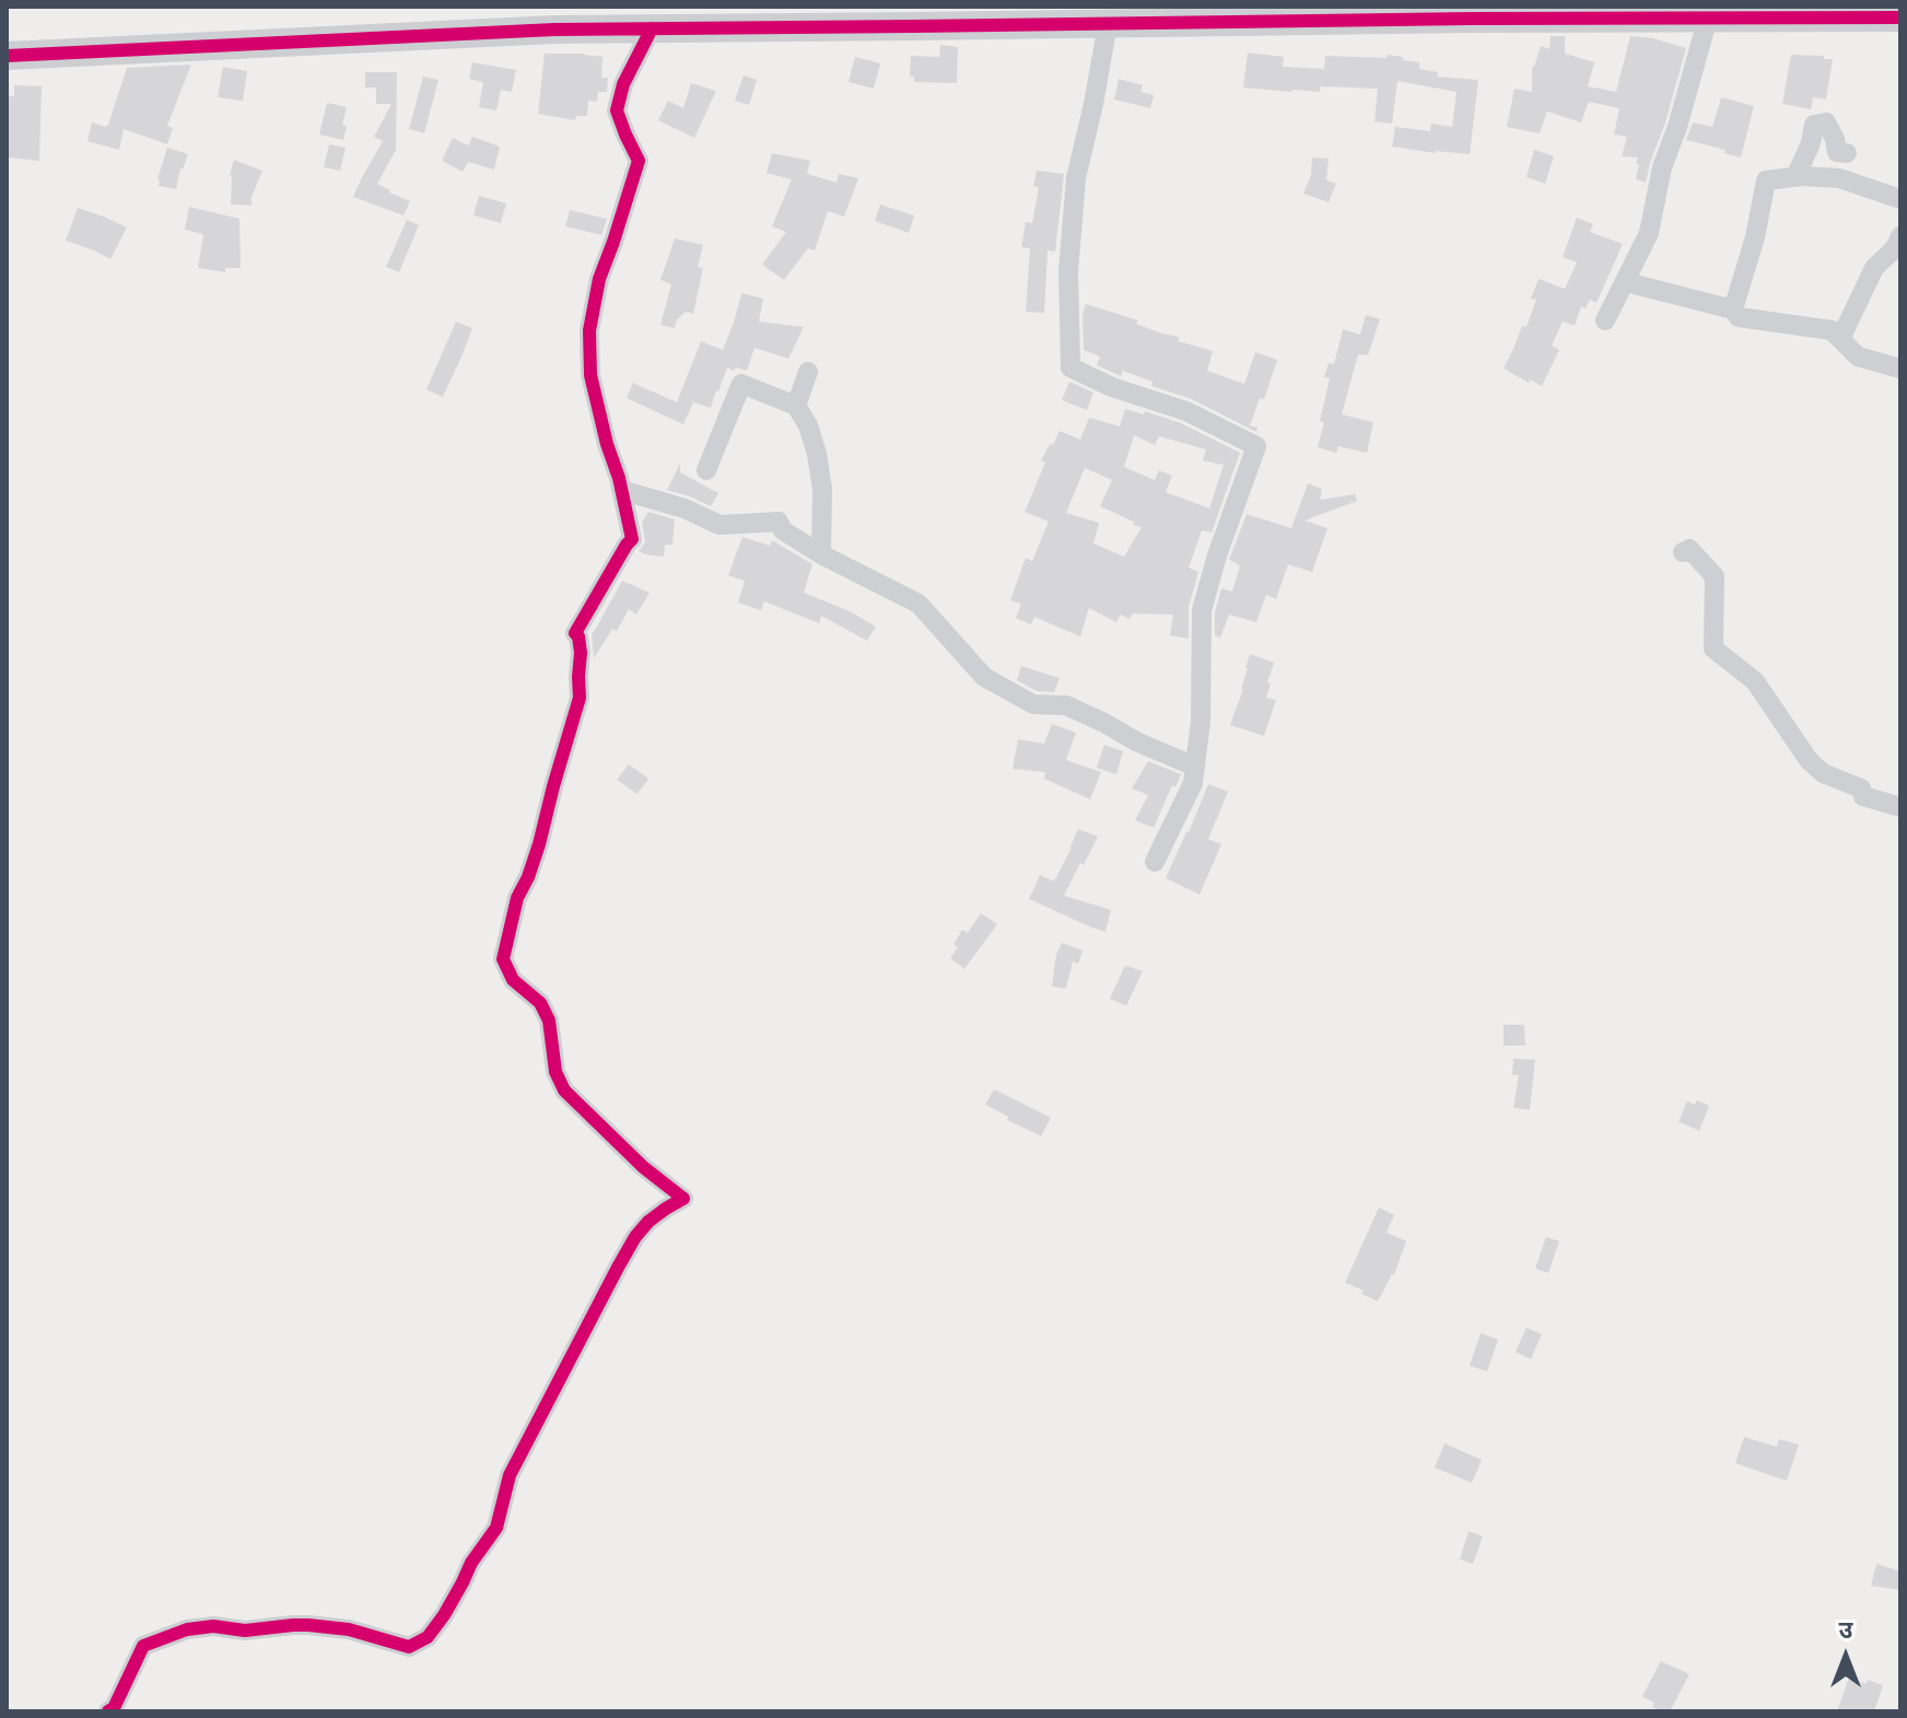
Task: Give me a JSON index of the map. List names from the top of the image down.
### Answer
{
  "north": "top"
}
